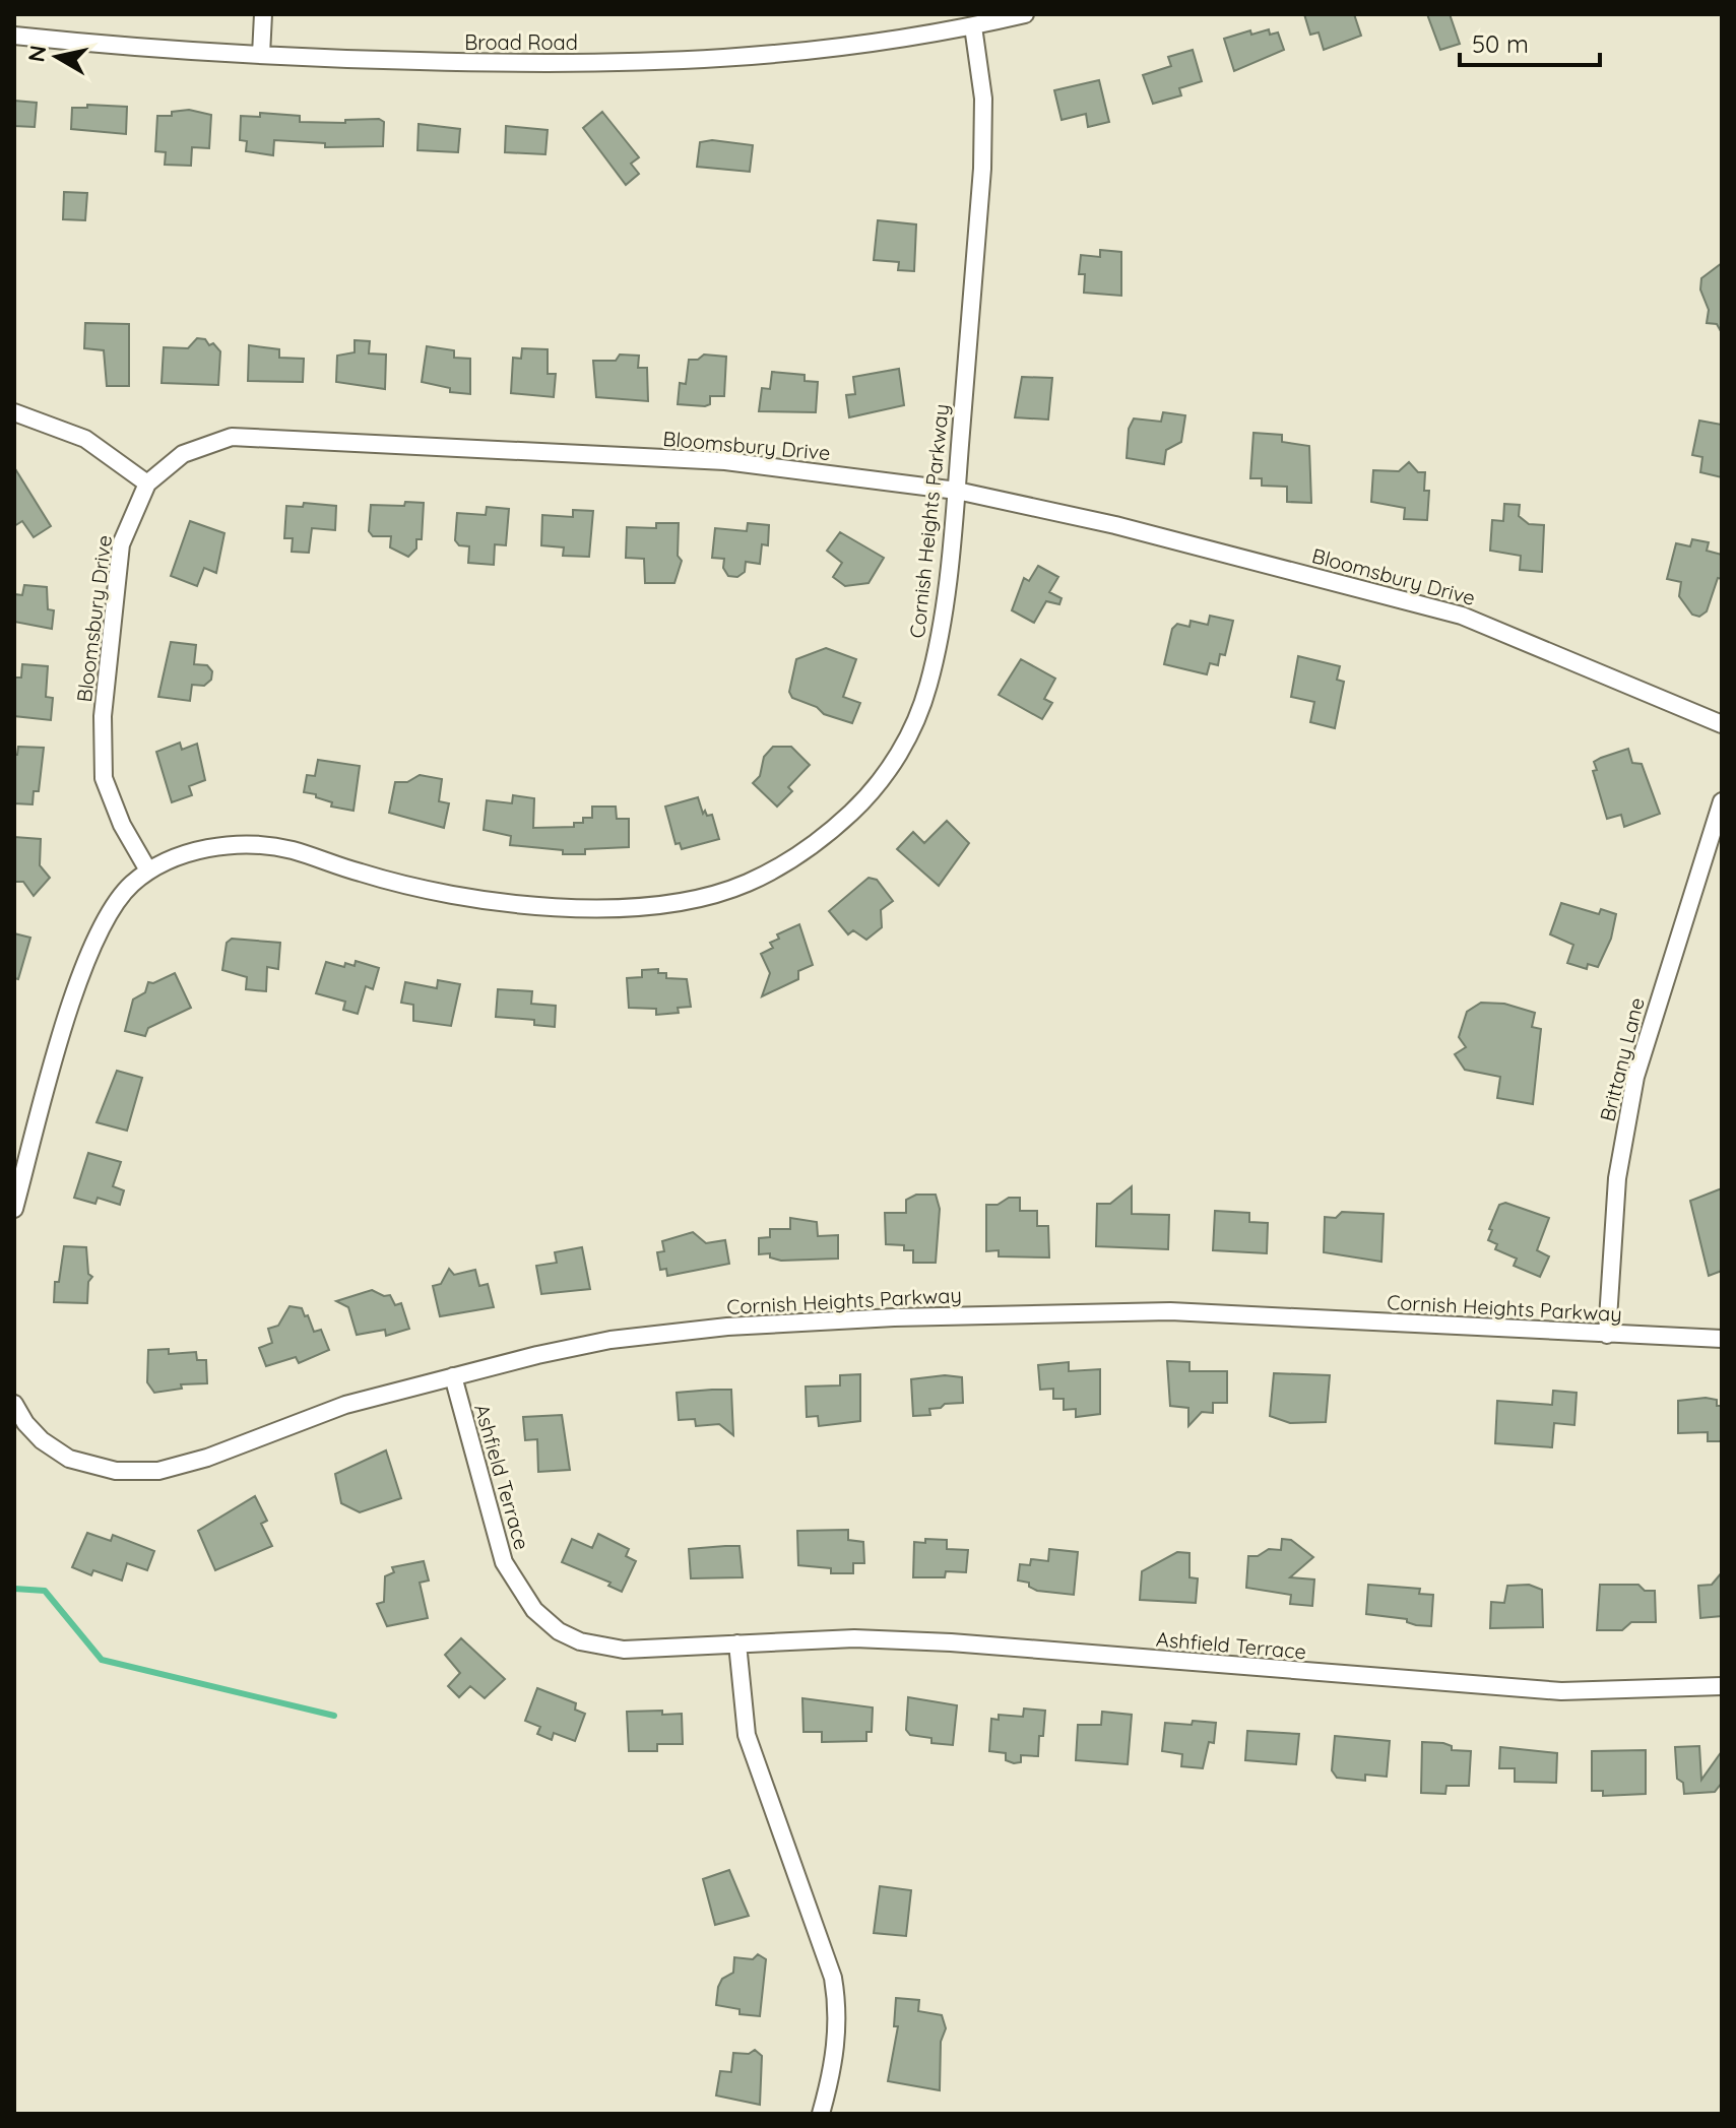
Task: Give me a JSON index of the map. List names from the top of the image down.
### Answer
{
  "streets": {
    "street": [
      "Broad Road",
      "Bloomsbury Drive",
      "Cornish Heights Parkway",
      "Brittany Lane",
      "Ashfield Terrace"
    ]
  },
  "crossings": [
    ["Broad Road", "Cornish Heights Parkway"],
    ["Bloomsbury Drive", "Cornish Heights Parkway"],
    ["Cornish Heights Parkway", "Brittany Lane"],
    ["Cornish Heights Parkway", "Ashfield Terrace"]
  ],
  "scale_bar": "50 m",
  "north": "left"
}
